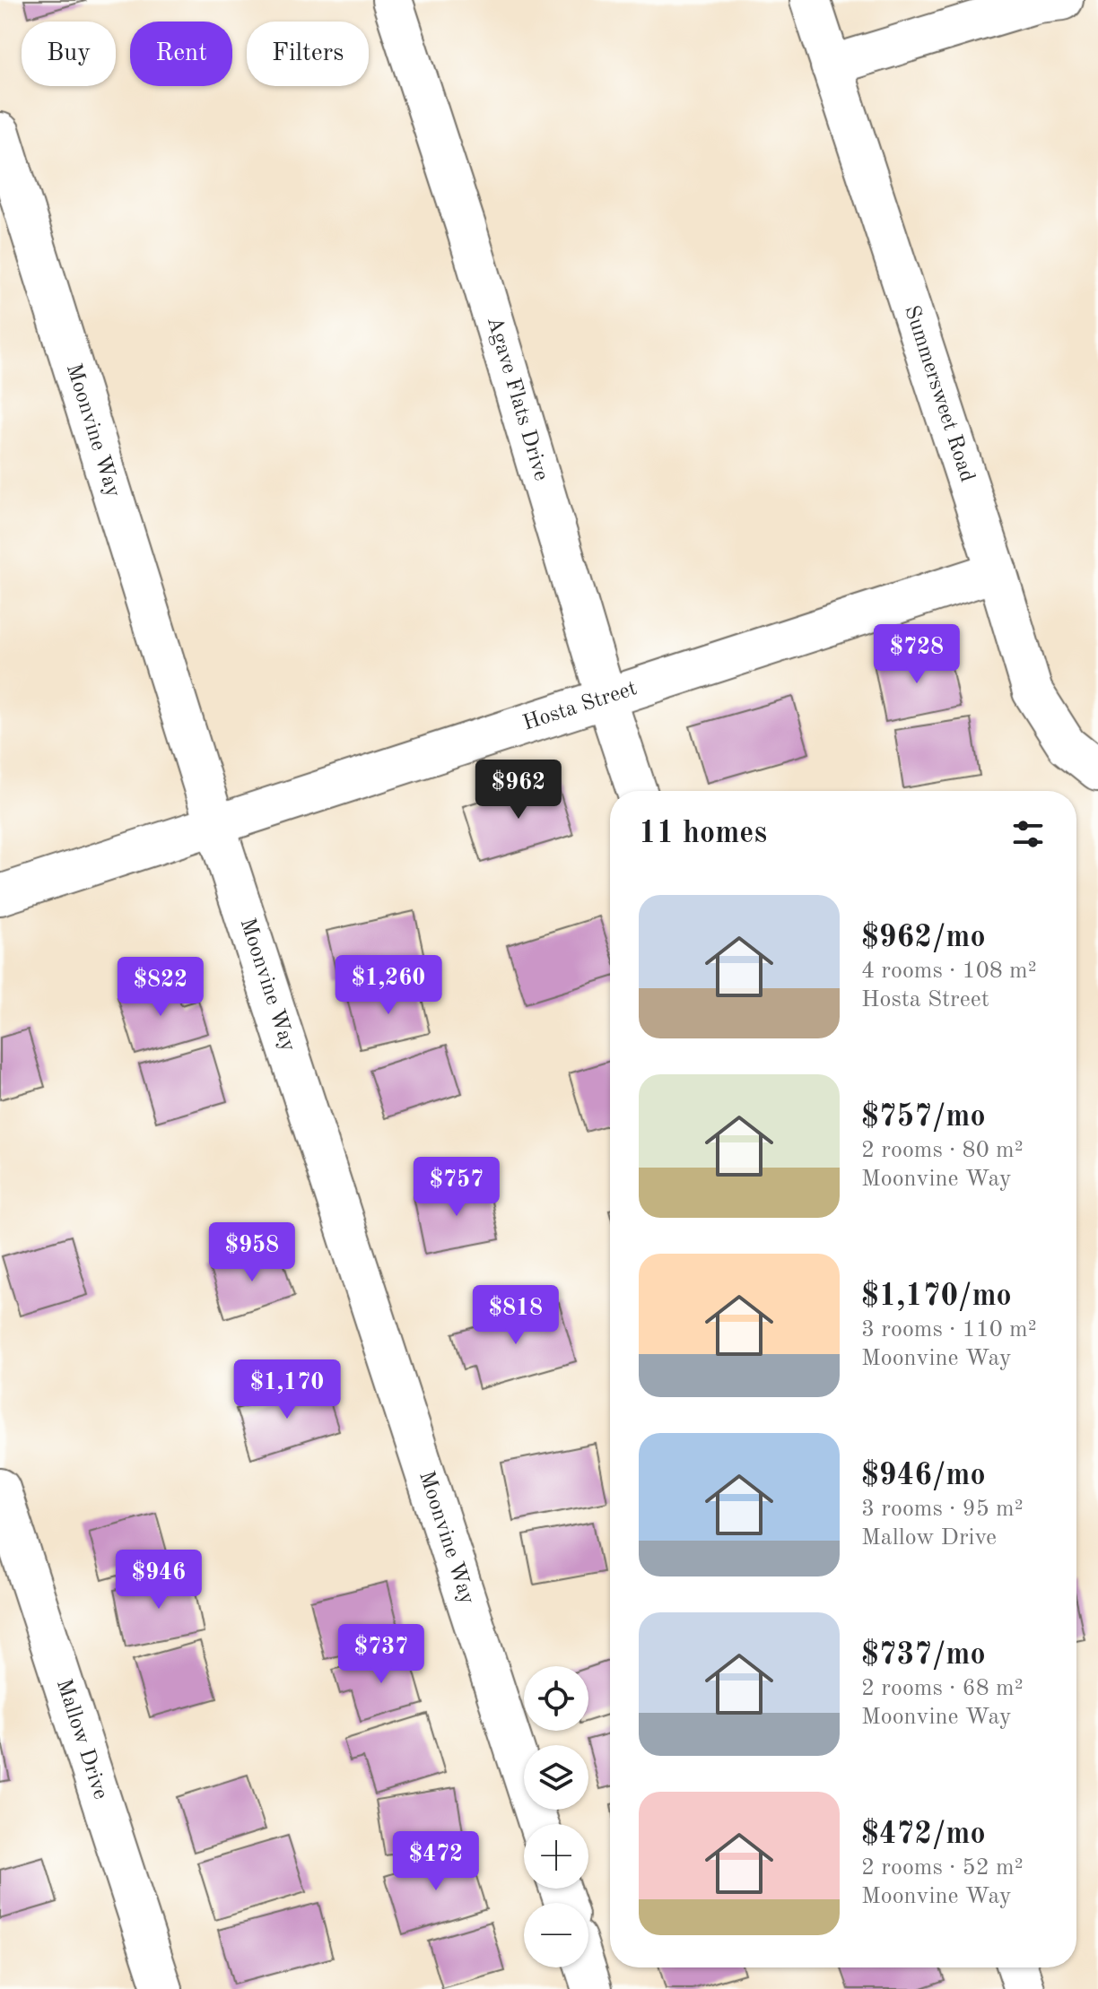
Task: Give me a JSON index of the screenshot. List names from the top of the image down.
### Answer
{
  "streets": {
    "street": [
      "Summersweet Road",
      "Agave Flats Drive",
      "Moonvine Way",
      "Hosta Street",
      "Mallow Drive"
    ]
  },
  "crossings": [
    ["Summersweet Road", "Hosta Street"],
    ["Agave Flats Drive", "Hosta Street"],
    ["Moonvine Way", "Hosta Street"]
  ],
  "page": {
    "chip": ["Buy", "Rent", "Filters"],
    "price": [
      "$728",
      "$962",
      "$1,260",
      "$822",
      "$757",
      "$958",
      "$818",
      "$1,170",
      "$946",
      "$737",
      "$472"
    ],
    "heading": "11 homes",
    "list": [
      {
        "name": "$962/mo",
        "note": "4 rooms · 108 m² · Hosta Street"
      },
      {
        "name": "$757/mo",
        "note": "2 rooms · 80 m² · Moonvine Way"
      },
      {
        "name": "$1,170/mo",
        "note": "3 rooms · 110 m² · Moonvine Way"
      },
      {
        "name": "$946/mo",
        "note": "3 rooms · 95 m² · Mallow Drive"
      },
      {
        "name": "$737/mo",
        "note": "2 rooms · 68 m² · Moonvine Way"
      },
      {
        "name": "$472/mo",
        "note": "2 rooms · 52 m² · Moonvine Way"
      }
    ],
    "map_buttons": ["+", "−"]
  }
}
